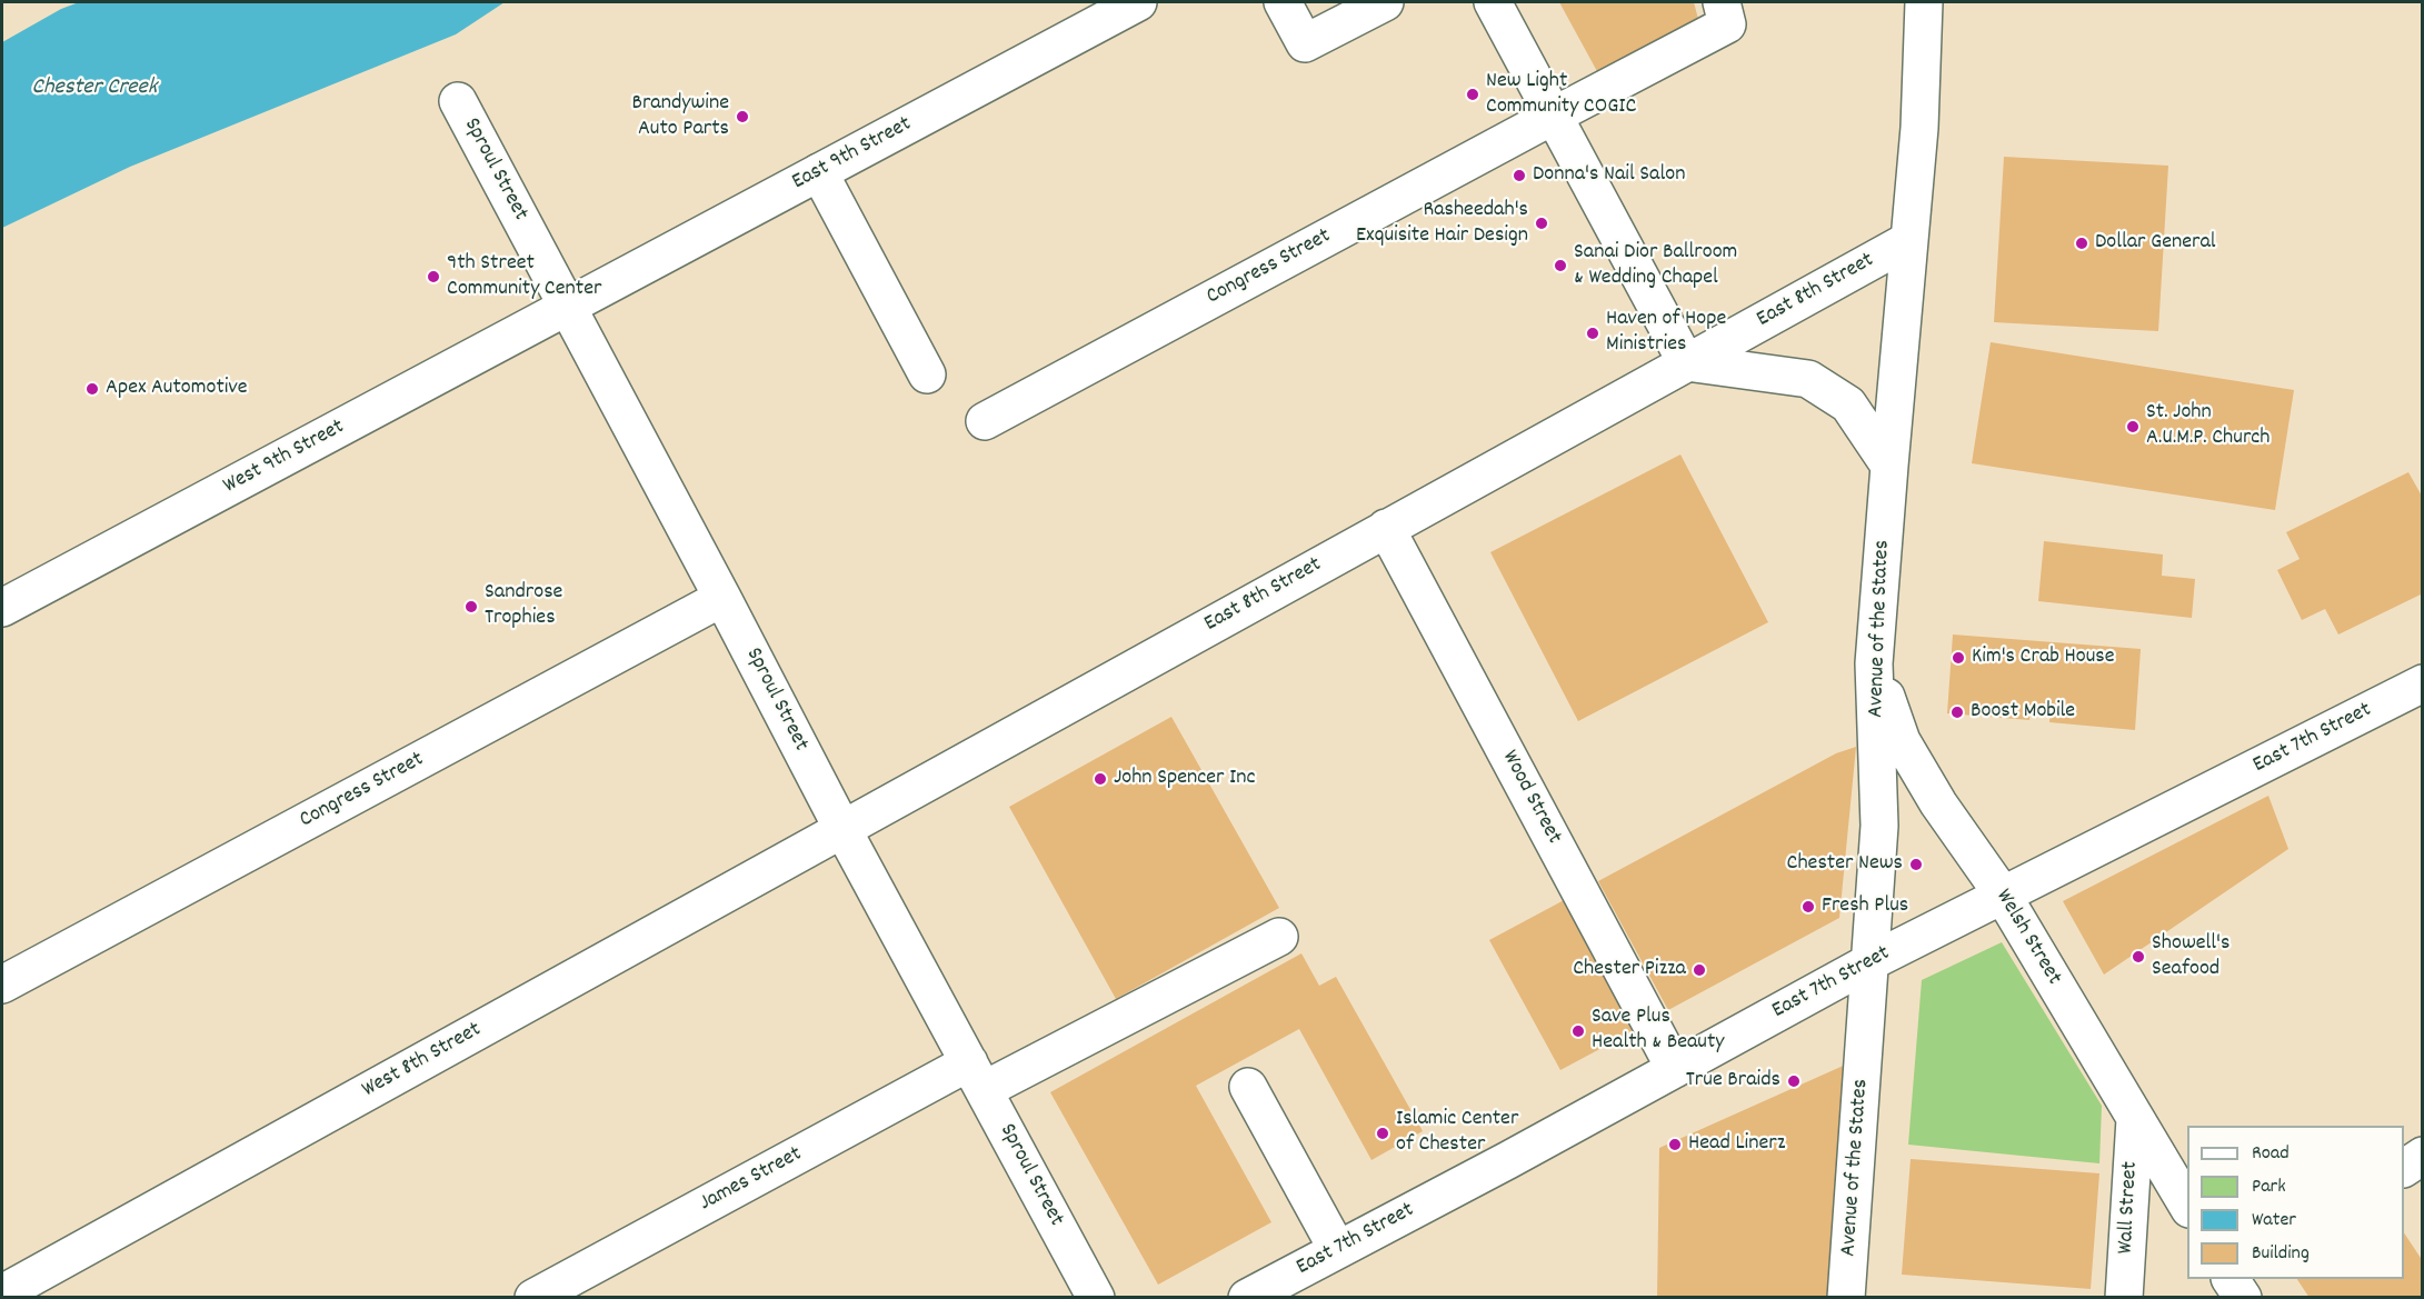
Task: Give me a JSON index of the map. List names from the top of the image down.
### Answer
{
  "streets": {
    "street": [
      "East 9th Street",
      "Sproul Street",
      "Congress Street",
      "East 8th Street",
      "West 9th Street",
      "Avenue of the States",
      "East 7th Street",
      "Wood Street",
      "Welsh Street",
      "West 8th Street",
      "James Street",
      "Wall Street"
    ]
  },
  "crossings": [
    ["East 9th Street", "Sproul Street"],
    ["East 9th Street", "West 9th Street"],
    ["Sproul Street", "Congress Street"],
    ["Sproul Street", "East 8th Street"],
    ["Sproul Street", "West 9th Street"],
    ["Sproul Street", "West 8th Street"],
    ["Sproul Street", "James Street"],
    ["East 8th Street", "Avenue of the States"],
    ["East 8th Street", "Wood Street"],
    ["East 8th Street", "West 8th Street"],
    ["Avenue of the States", "East 7th Street"],
    ["Avenue of the States", "Welsh Street"],
    ["East 7th Street", "Wood Street"],
    ["East 7th Street", "Welsh Street"],
    ["Welsh Street", "Wall Street"]
  ],
  "water": ["Chester Creek"],
  "places": [
    "New Light Community COGIC",
    "Brandywine Auto Parts",
    "Donna's Nail Salon",
    "Rasheedah's Exquisite Hair Design",
    "Dollar General",
    "Sanai Dior Ballroom & Wedding Chapel",
    "9th Street Community Center",
    "Haven of Hope Ministries",
    "Apex Automotive",
    "St. John A.U.M.P. Church",
    "Sandrose Trophies",
    "Kim's Crab House",
    "Boost Mobile",
    "John Spencer Inc",
    "Chester News",
    "Fresh Plus",
    "Showell's Seafood",
    "Chester Pizza",
    "Save Plus Health & Beauty",
    "True Braids",
    "Islamic Center of Chester",
    "Head Linerz"
  ],
  "legend": [
    "Road",
    "Park",
    "Water",
    "Building"
  ]
}
